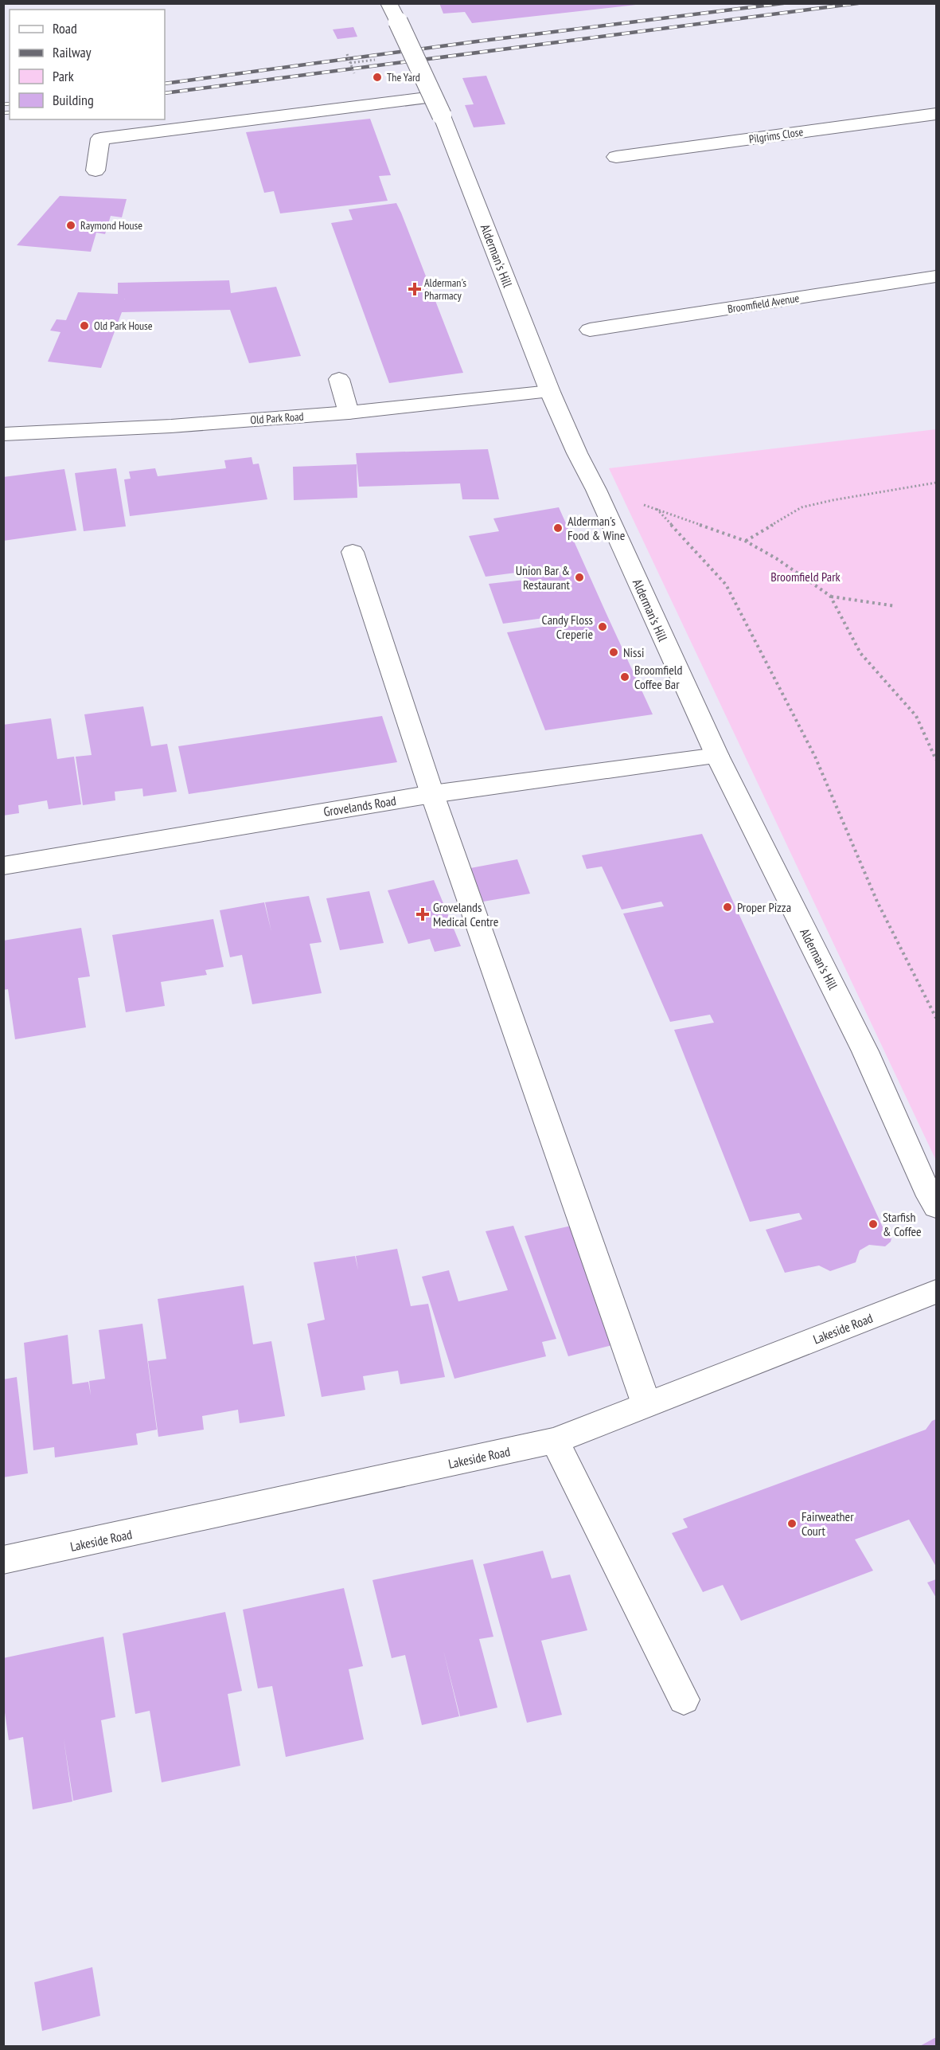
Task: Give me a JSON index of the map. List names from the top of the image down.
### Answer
{
  "streets": {
    "street": [
      "Pilgrims Close",
      "Alderman's Hill",
      "Broomfield Avenue",
      "Old Park Road",
      "Grovelands Road",
      "Lakeside Road"
    ]
  },
  "crossings": [
    ["Alderman's Hill", "Old Park Road"],
    ["Alderman's Hill", "Grovelands Road"]
  ],
  "parks": ["Broomfield Park"],
  "places": {
    "other": [
      "The Yard",
      "Raymond House",
      "Old Park House",
      "Alderman's Food & Wine",
      "Union Bar & Restaurant",
      "Candy Floss Creperie",
      "Nissi",
      "Broomfield Coffee Bar",
      "Proper Pizza",
      "Starfish & Coffee",
      "Fairweather Court"
    ],
    "health": ["Alderman's Pharmacy", "Grovelands Medical Centre"]
  },
  "legend": [
    "Road",
    "Railway",
    "Park",
    "Building"
  ]
}
